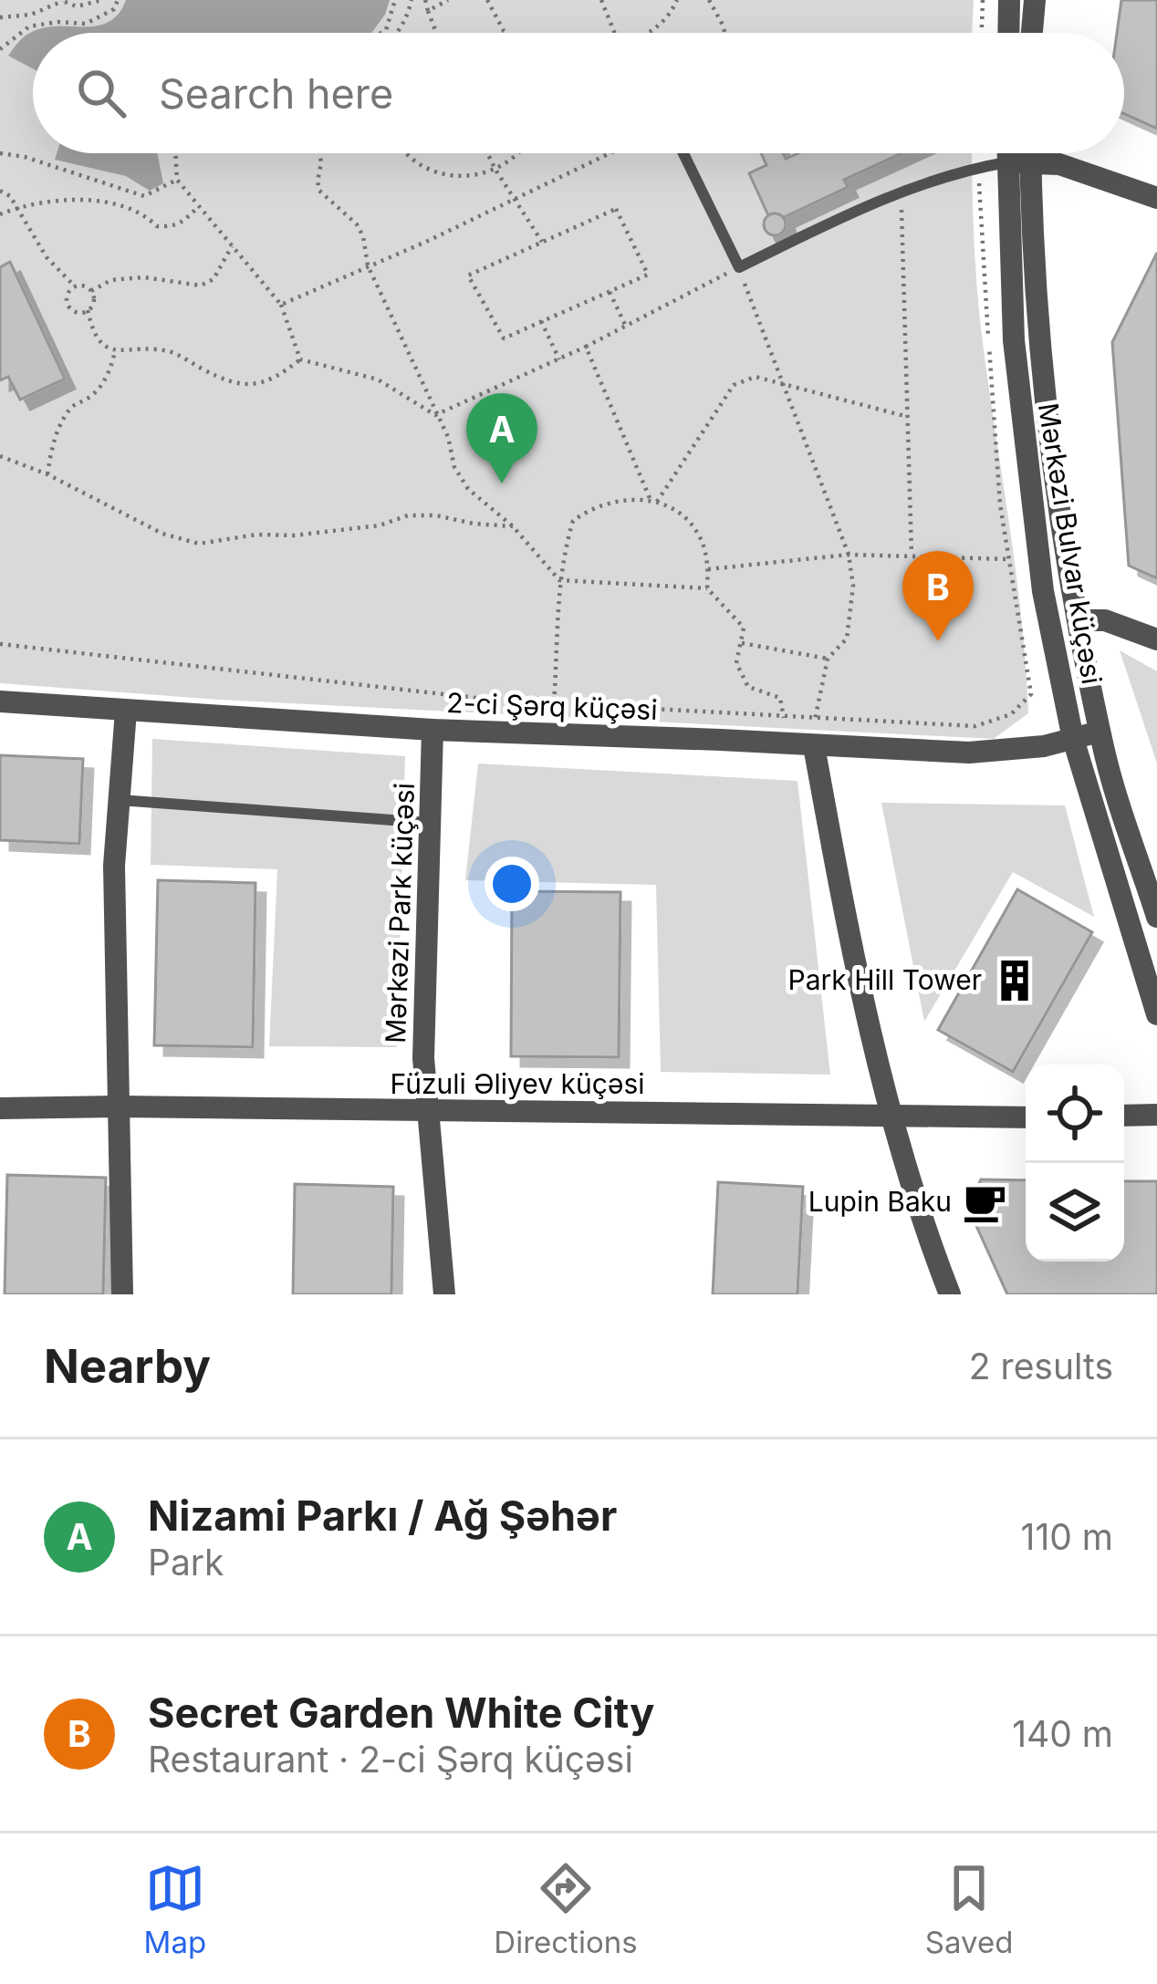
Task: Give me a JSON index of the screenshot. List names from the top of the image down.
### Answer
{
  "streets": {
    "street": [
      "Mərkəzi Bulvar küçəsi",
      "2-ci Şərq küçəsi",
      "Mərkəzi Park küçəsi",
      "Füzuli Əliyev küçəsi"
    ]
  },
  "crossings": [
    ["Mərkəzi Bulvar küçəsi", "2-ci Şərq küçəsi"],
    ["2-ci Şərq küçəsi", "Mərkəzi Park küçəsi"],
    ["Mərkəzi Park küçəsi", "Füzuli Əliyev küçəsi"]
  ],
  "places": {
    "building": ["Park Hill Tower"],
    "cafe": ["Lupin Baku"]
  },
  "page": {
    "search": "Search here",
    "pins": ["A", "B"],
    "heading": ["Nearby", "2 results"],
    "list": [
      {
        "mark": "A",
        "name": "Nizami Parkı / Ağ Şəhər",
        "note": "Park",
        "value": "110 m"
      },
      {
        "mark": "B",
        "name": "Secret Garden White City",
        "note": "Restaurant · 2-ci Şərq küçəsi",
        "value": "140 m"
      }
    ],
    "nav": ["Map", "Directions", "Saved"]
  }
}
